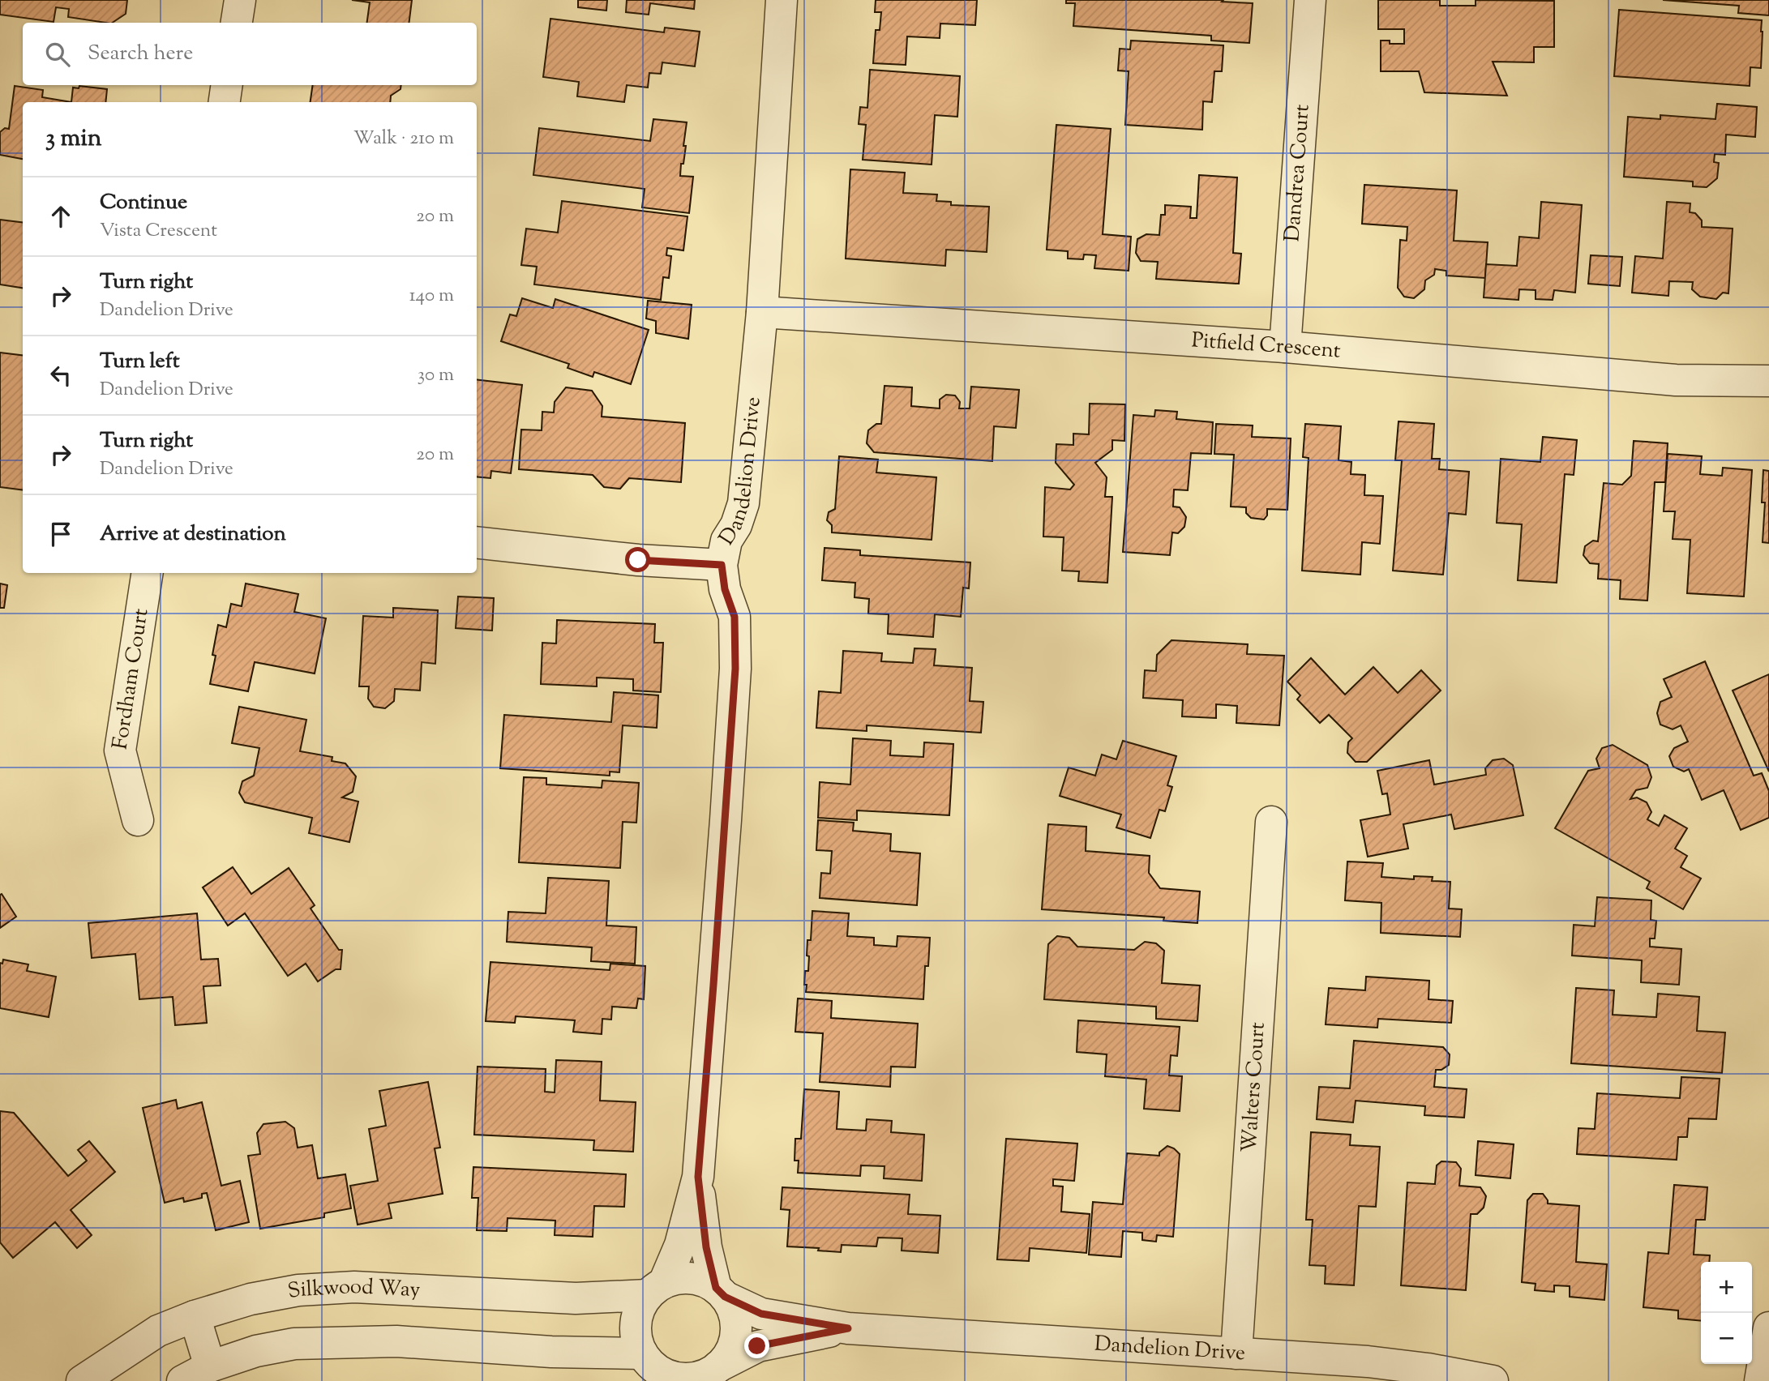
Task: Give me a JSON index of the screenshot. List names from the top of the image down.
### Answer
{
  "streets": {
    "street": [
      "Dandrea Court",
      "Pitfield Crescent",
      "Dandelion Drive",
      "Fordham Court",
      "Walters Court",
      "Silkwood Way"
    ]
  },
  "crossings": [
    ["Dandrea Court", "Pitfield Crescent"],
    ["Pitfield Crescent", "Dandelion Drive"],
    ["Dandelion Drive", "Walters Court"],
    ["Dandelion Drive", "Silkwood Way"]
  ],
  "page": {
    "search": "Search here",
    "heading": ["3 min", "Walk · 210 m"],
    "list": [
      ["Continue", "Vista Crescent", "20 m"],
      ["Turn right", "Dandelion Drive", "140 m"],
      ["Turn left", "Dandelion Drive", "30 m"],
      ["Turn right", "Dandelion Drive", "20 m"],
      "Arrive at destination"
    ],
    "map_buttons": ["+", "−"]
  }
}
